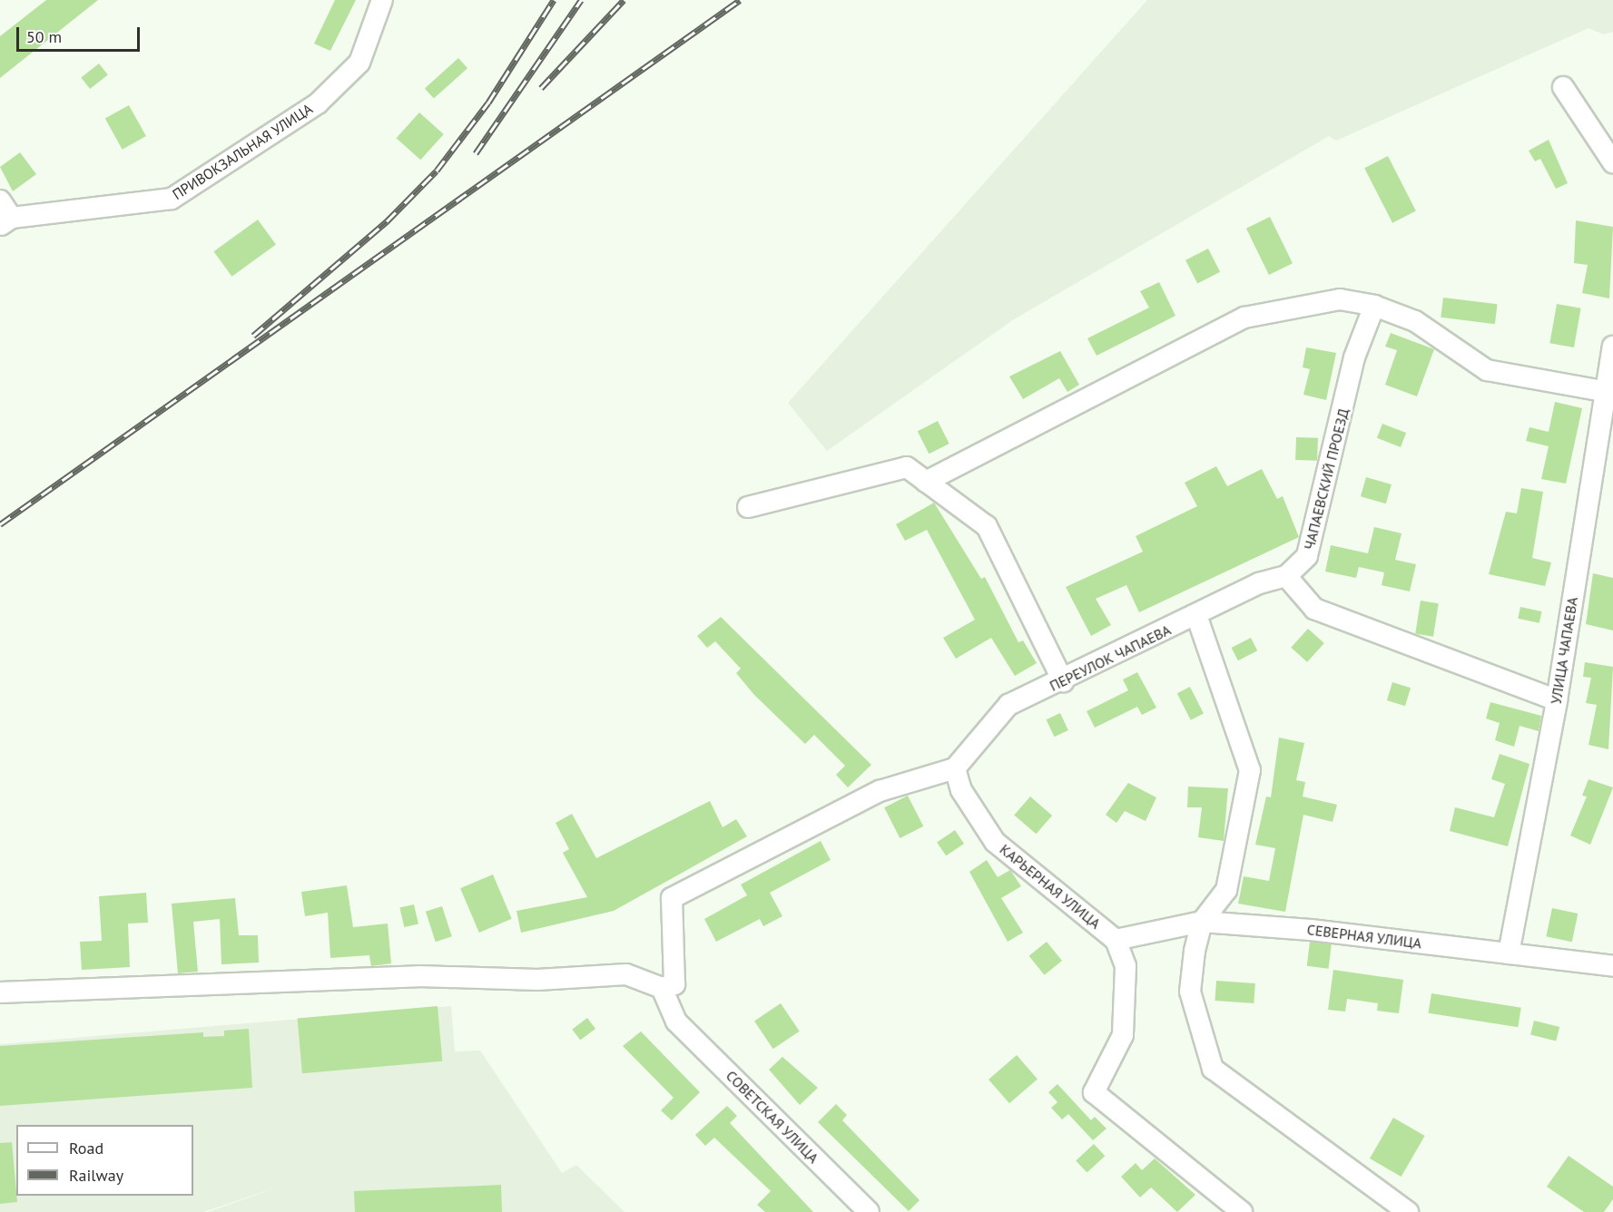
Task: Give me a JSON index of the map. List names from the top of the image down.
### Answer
{
  "streets": {
    "street": [
      "ПРИВОКЗАЛЬНАЯ УЛИЦА",
      "ЧАПАЕВСКИЙ ПРОЕЗД",
      "УЛИЦА ЧАПАЕВА",
      "ПЕРЕУЛОК ЧАПАЕВА",
      "КАРЬЕРНАЯ УЛИЦА",
      "СЕВЕРНАЯ УЛИЦА",
      "СОВЕТСКАЯ УЛИЦА"
    ]
  },
  "crossings": [
    ["ЧАПАЕВСКИЙ ПРОЕЗД", "ПЕРЕУЛОК ЧАПАЕВА"],
    ["УЛИЦА ЧАПАЕВА", "СЕВЕРНАЯ УЛИЦА"],
    ["ПЕРЕУЛОК ЧАПАЕВА", "КАРЬЕРНАЯ УЛИЦА"],
    ["КАРЬЕРНАЯ УЛИЦА", "СЕВЕРНАЯ УЛИЦА"]
  ],
  "legend": ["Road", "Railway"],
  "scale_bar": "50 m"
}
